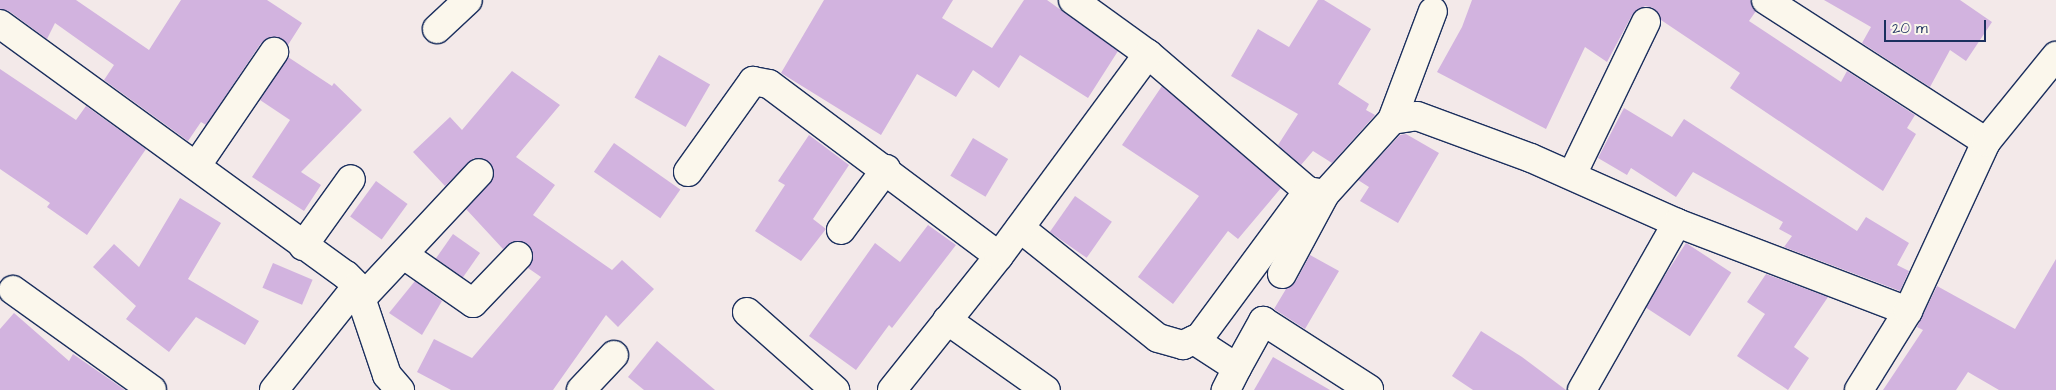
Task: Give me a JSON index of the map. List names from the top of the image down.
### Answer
{
  "scale_bar": "20 m"
}
